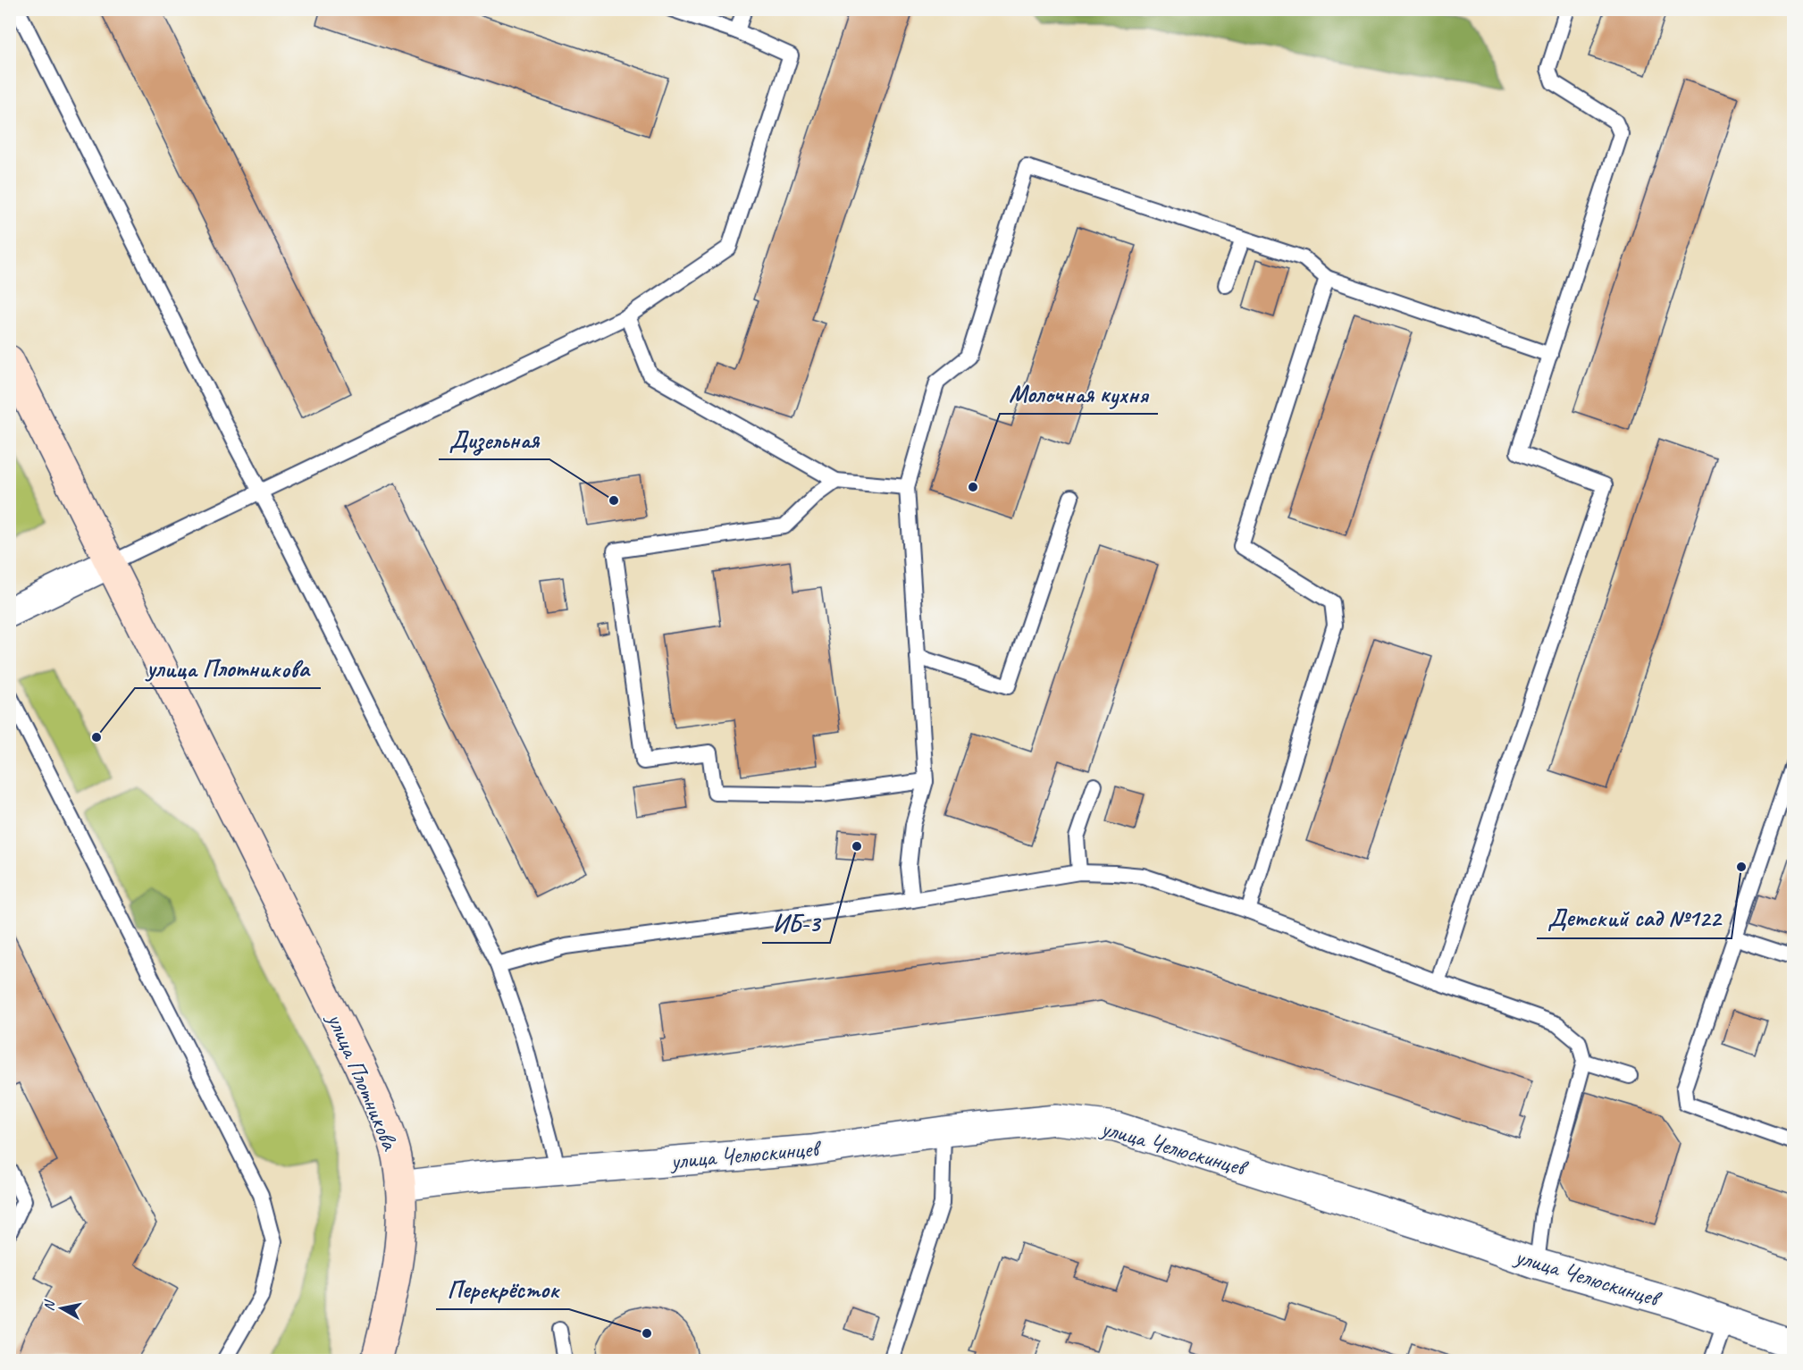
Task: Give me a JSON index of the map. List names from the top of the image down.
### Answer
{
  "streets": {
    "main road": ["улица Плотникова"],
    "street": ["улица Челюскинцев"]
  },
  "crossings": [
    ["улица Плотникова", "улица Челюскинцев"]
  ],
  "places": [
    "Молочная кухня",
    "Дизельная",
    "улица Плотникова",
    "ИБ-3",
    "Детский сад №122",
    "Перекрёсток"
  ],
  "north": "left"
}
